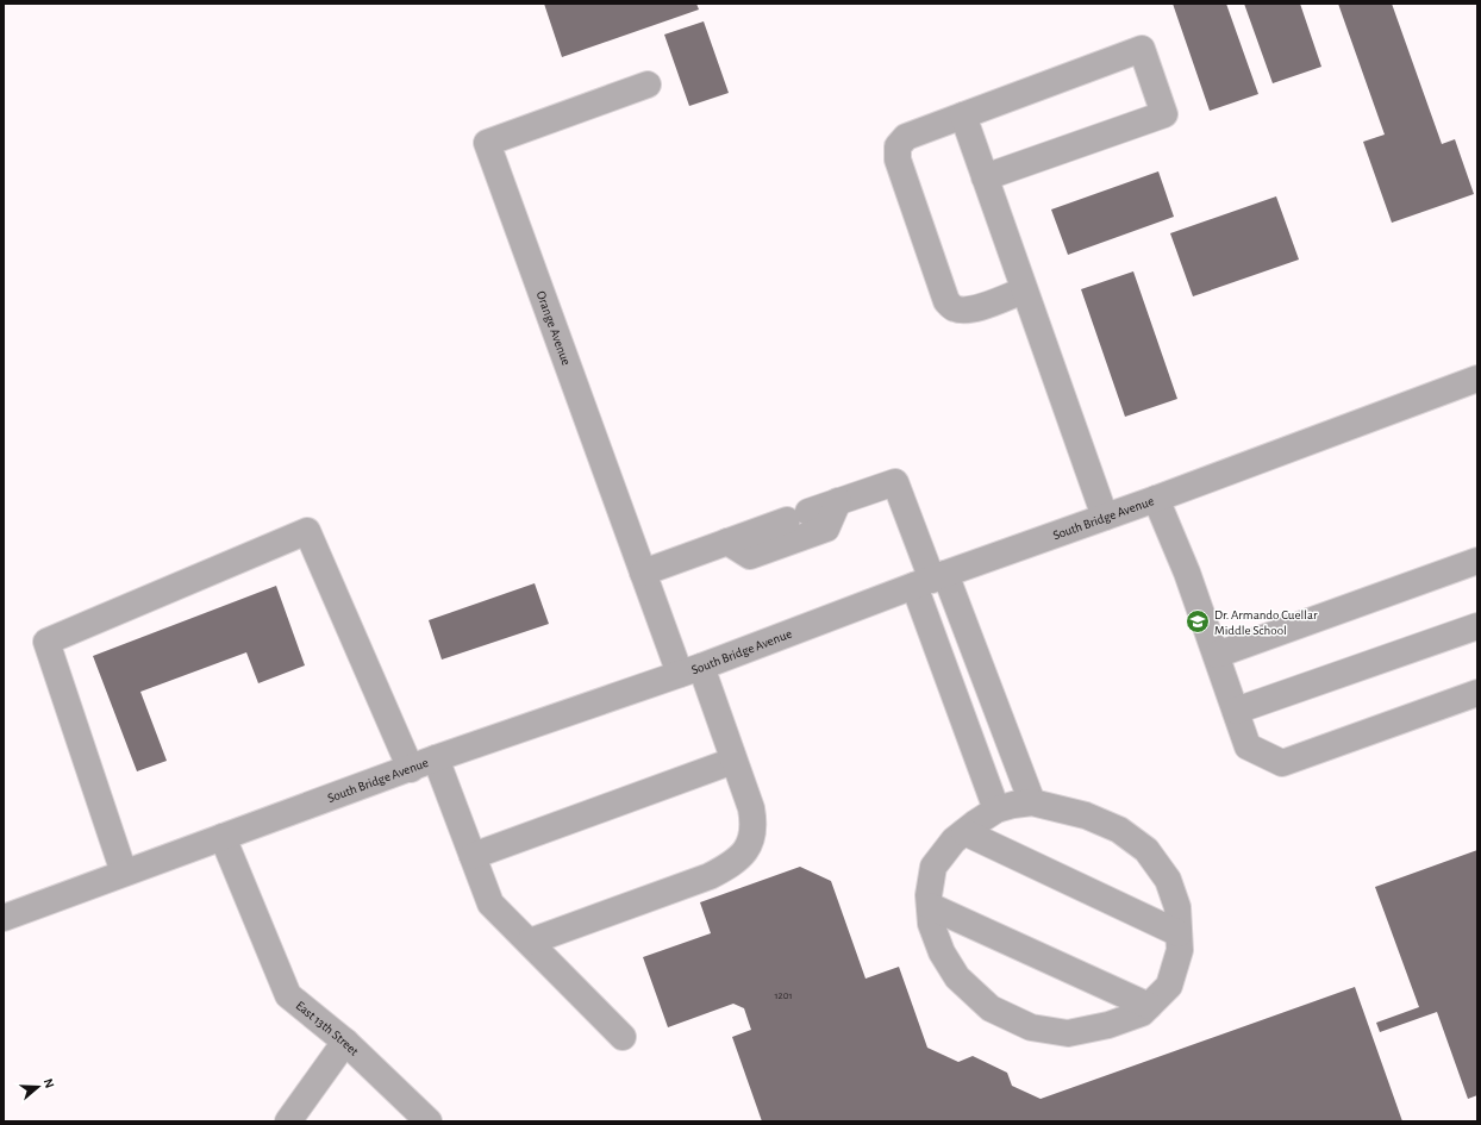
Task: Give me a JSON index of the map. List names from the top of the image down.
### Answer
{
  "streets": {
    "street": ["Orange Avenue", "South Bridge Avenue", "East 13th Street"]
  },
  "crossings": [
    ["Orange Avenue", "South Bridge Avenue"],
    ["South Bridge Avenue", "East 13th Street"]
  ],
  "places": {
    "school or university": ["Dr. Armando Cuellar Middle School"]
  },
  "house_numbers": ["1201"],
  "north": "right"
}
